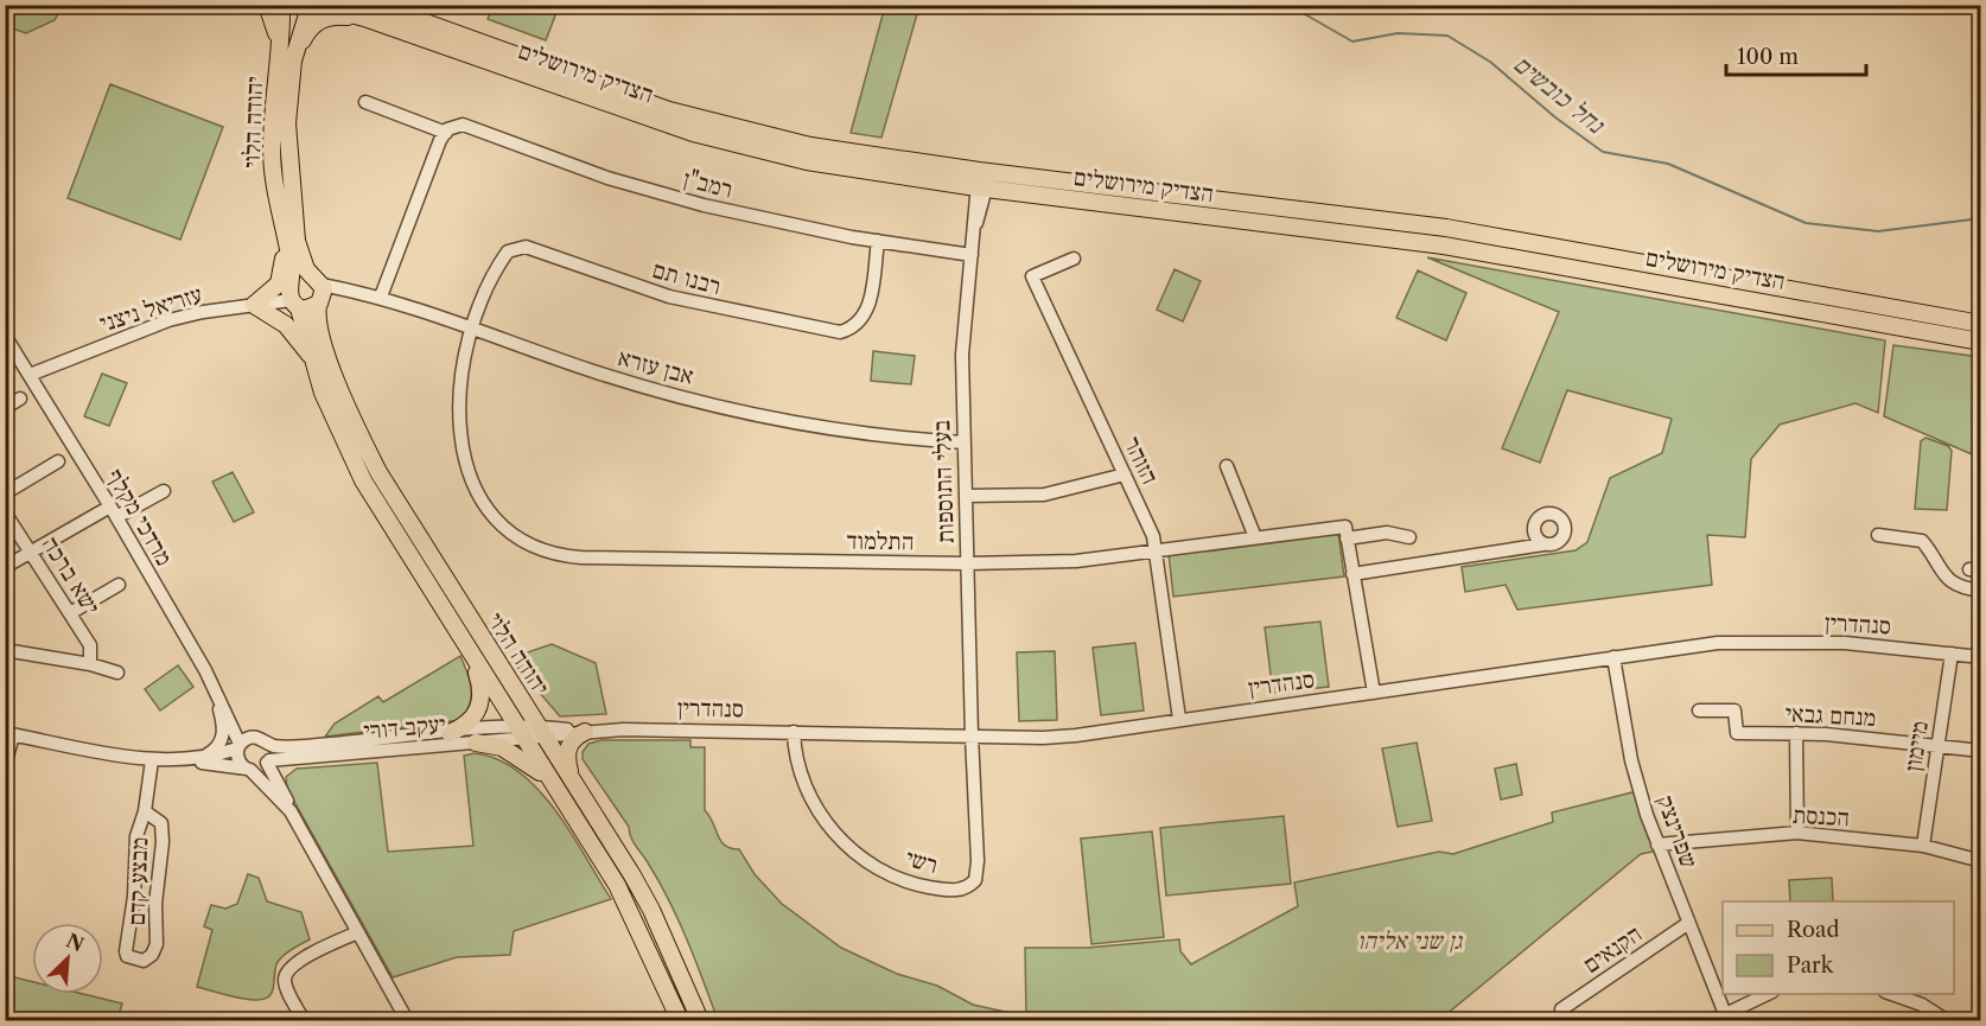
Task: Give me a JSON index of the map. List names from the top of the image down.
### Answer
{
  "streets": {
    "main road": ["הצדיק מירושלים", "יהודה הלוי"],
    "street": [
      "רמב\"ן",
      "רבנו תם",
      "עזריאל ניצני",
      "אבן עזרא",
      "הזוהר",
      "בעלי התוספות",
      "מרדכי מקלף",
      "התלמוד",
      "ישא ברכה",
      "סנהדרין",
      "מנחם גבאי",
      "יעקב דורי",
      "מיימון",
      "הכנסת",
      "שפרינצק",
      "רשי",
      "מבצע קדם",
      "הקנאים"
    ]
  },
  "crossings": [
    ["הצדיק מירושלים", "יהודה הלוי"],
    ["הצדיק מירושלים", "בעלי התוספות"],
    ["יהודה הלוי", "עזריאל ניצני"],
    ["יהודה הלוי", "אבן עזרא"],
    ["יהודה הלוי", "סנהדרין"],
    ["יהודה הלוי", "יעקב דורי"],
    ["רמב\"ן", "רבנו תם"],
    ["רמב\"ן", "בעלי התוספות"],
    ["רבנו תם", "אבן עזרא"],
    ["רבנו תם", "התלמוד"],
    ["עזריאל ניצני", "אבן עזרא"],
    ["עזריאל ניצני", "מרדכי מקלף"],
    ["אבן עזרא", "בעלי התוספות"],
    ["אבן עזרא", "התלמוד"],
    ["הזוהר", "התלמוד"],
    ["הזוהר", "סנהדרין"],
    ["בעלי התוספות", "התלמוד"],
    ["בעלי התוספות", "סנהדרין"],
    ["בעלי התוספות", "רשי"],
    ["מרדכי מקלף", "יעקב דורי"],
    ["סנהדרין", "יעקב דורי"],
    ["סנהדרין", "מיימון"],
    ["סנהדרין", "שפרינצק"],
    ["סנהדרין", "רשי"],
    ["מנחם גבאי", "מיימון"],
    ["מיימון", "הכנסת"],
    ["הכנסת", "שפרינצק"],
    ["שפרינצק", "הקנאים"]
  ],
  "water": ["נחל כובשים"],
  "parks": ["גן שני אליהו"],
  "legend": ["Road", "Park"],
  "scale_bar": "100 m",
  "north": "top right"
}
